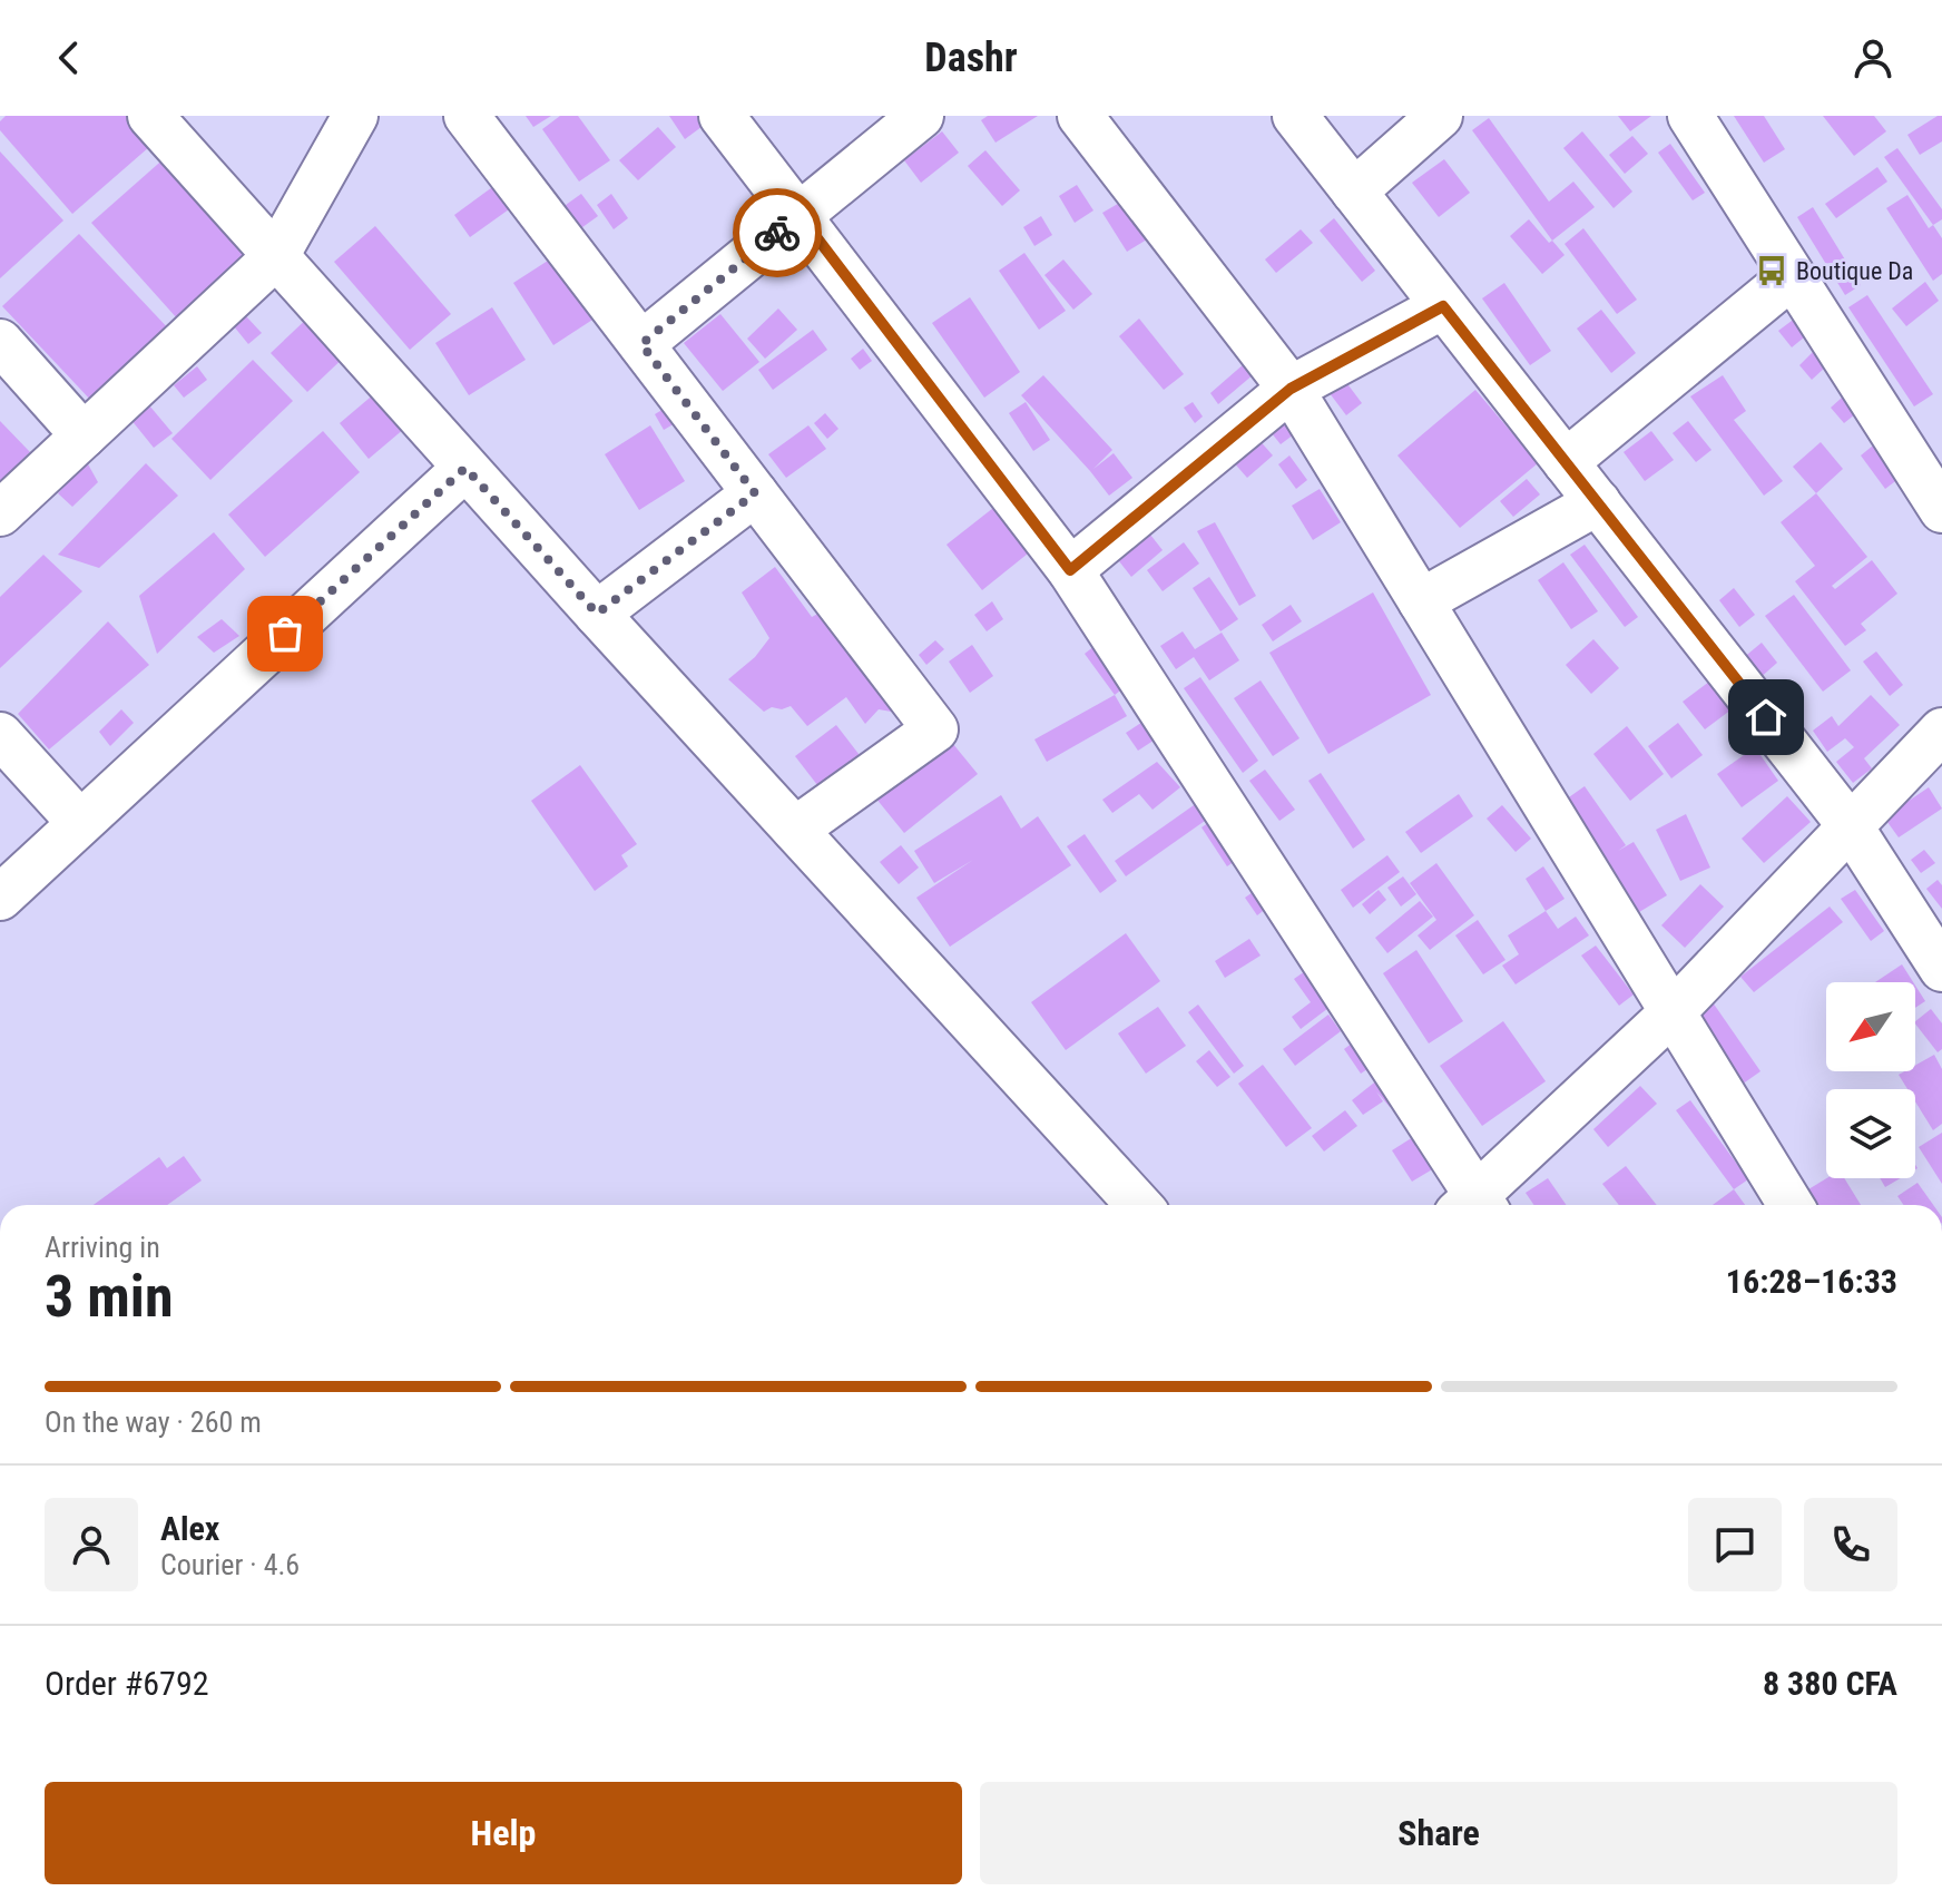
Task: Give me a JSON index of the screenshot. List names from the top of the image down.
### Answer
{
  "places": {
    "bus stop": ["Boutique Da"]
  },
  "north": "bottom left",
  "page": {
    "header": "Dashr",
    "heading": ["3 min", "Arriving in", "16:28–16:33"],
    "panel": [
      "Alex",
      "Courier · 4.6",
      "Order #6792",
      "8 380 CFA"
    ],
    "bar": "On the way · 260 m",
    "buttons": ["Help", "Share"]
  }
}
